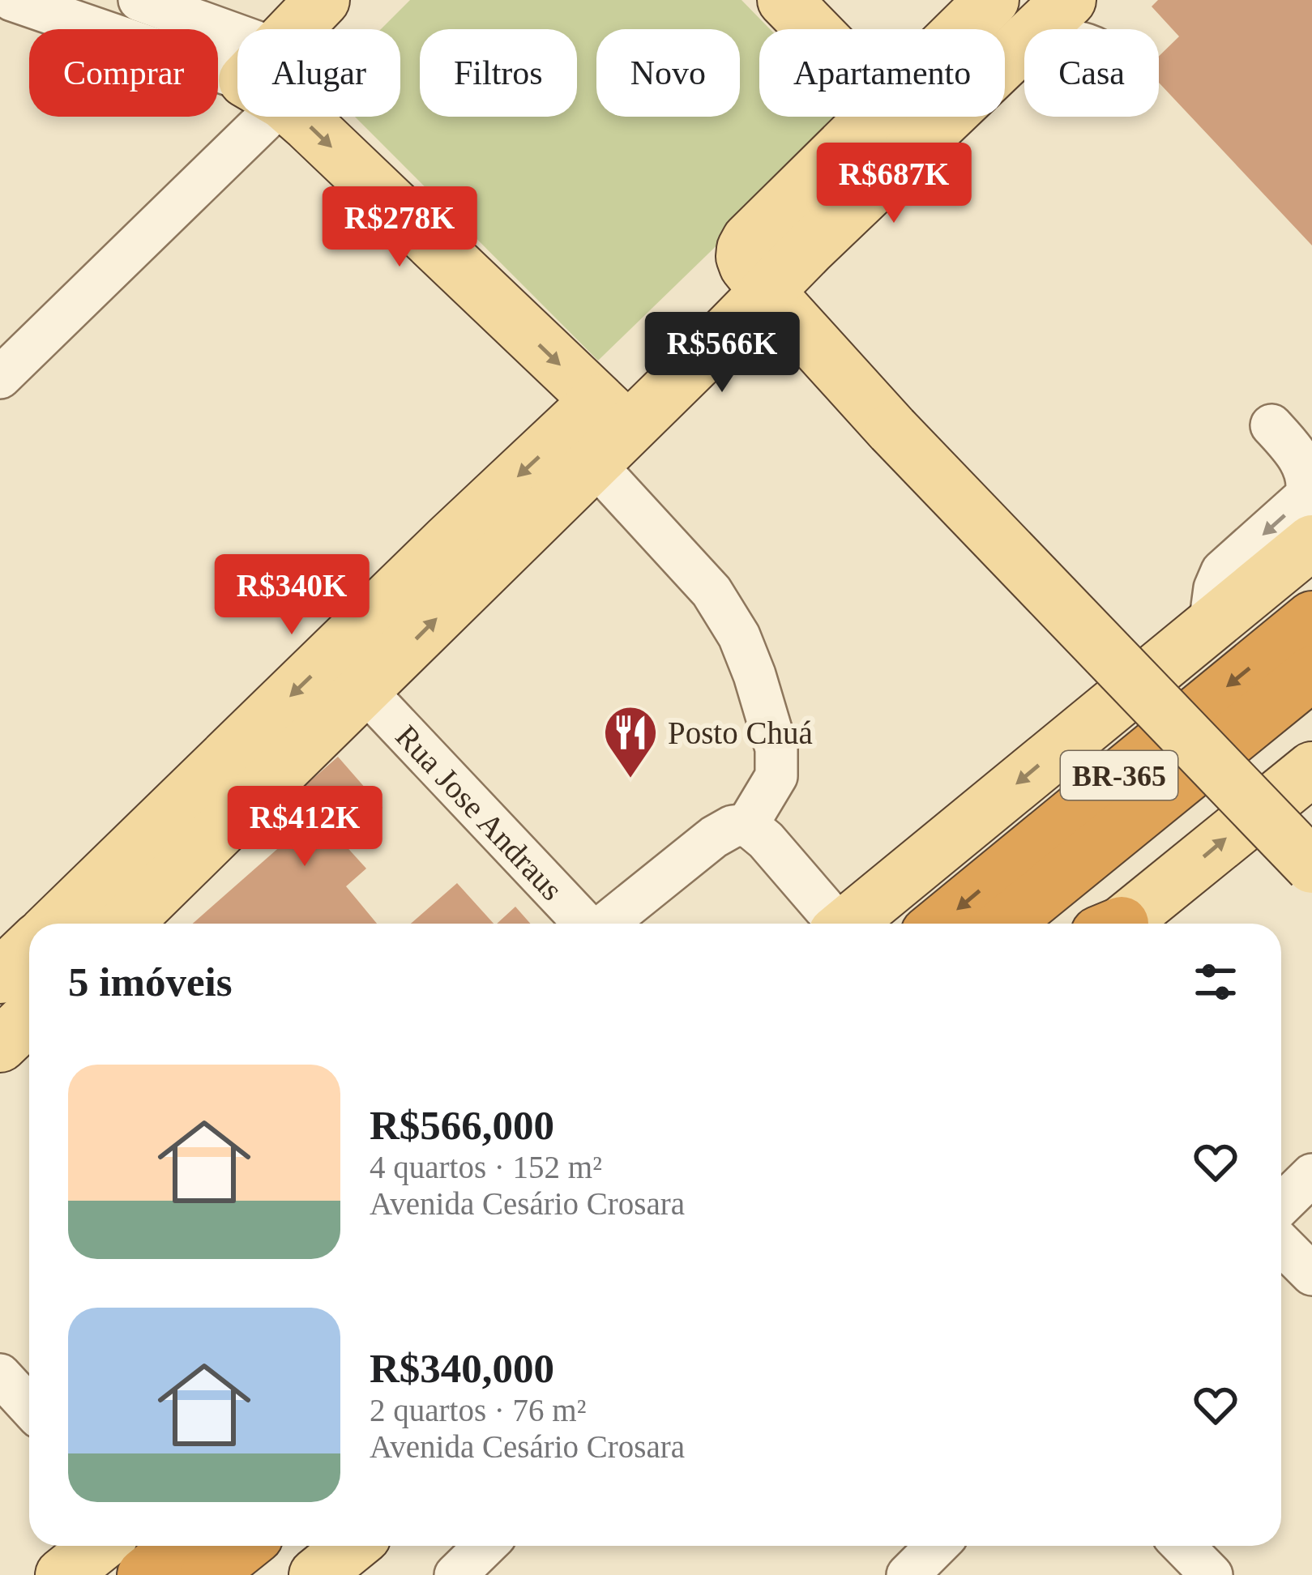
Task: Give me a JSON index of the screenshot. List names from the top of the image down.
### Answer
{
  "streets": {
    "highway": ["BR-365"],
    "street": ["Rua Jose Andraus"]
  },
  "places": {
    "restaurant": ["Posto Chuá"]
  },
  "page": {
    "chip": [
      "Comprar",
      "Alugar",
      "Filtros",
      "Novo",
      "Apartamento",
      "Casa"
    ],
    "price": [
      "R$687K",
      "R$278K",
      "R$566K",
      "R$340K",
      "R$412K"
    ],
    "heading": "5 imóveis",
    "list": [
      {
        "name": "R$566,000",
        "note": "4 quartos · 152 m² · Avenida Cesário Crosara"
      },
      {
        "name": "R$340,000",
        "note": "2 quartos · 76 m² · Avenida Cesário Crosara"
      }
    ]
  }
}
